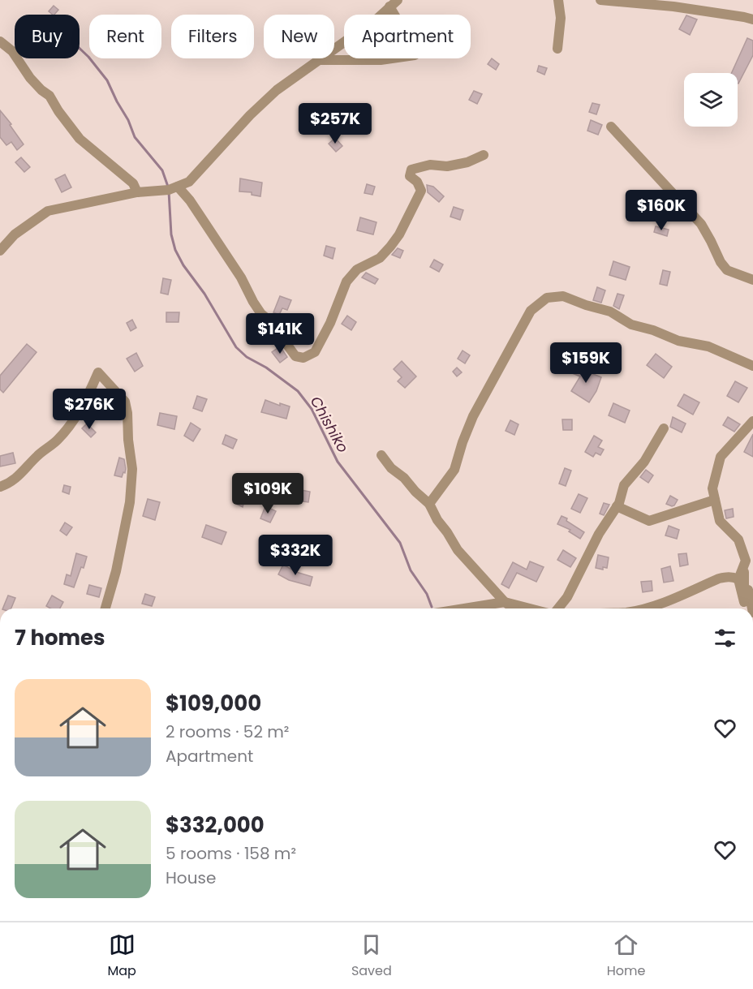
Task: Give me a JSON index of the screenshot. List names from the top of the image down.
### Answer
{
  "water": ["Chishiko"],
  "page": {
    "chip": [
      "Buy",
      "Rent",
      "Filters",
      "New",
      "Apartment"
    ],
    "price": [
      "$257K",
      "$160K",
      "$141K",
      "$159K",
      "$276K",
      "$109K",
      "$332K"
    ],
    "heading": "7 homes",
    "list": [
      {
        "name": "$109,000",
        "note": "2 rooms · 52 m² · Apartment"
      },
      {
        "name": "$332,000",
        "note": "5 rooms · 158 m² · House"
      }
    ],
    "tabs": ["Map", "Saved", "Home"]
  }
}
